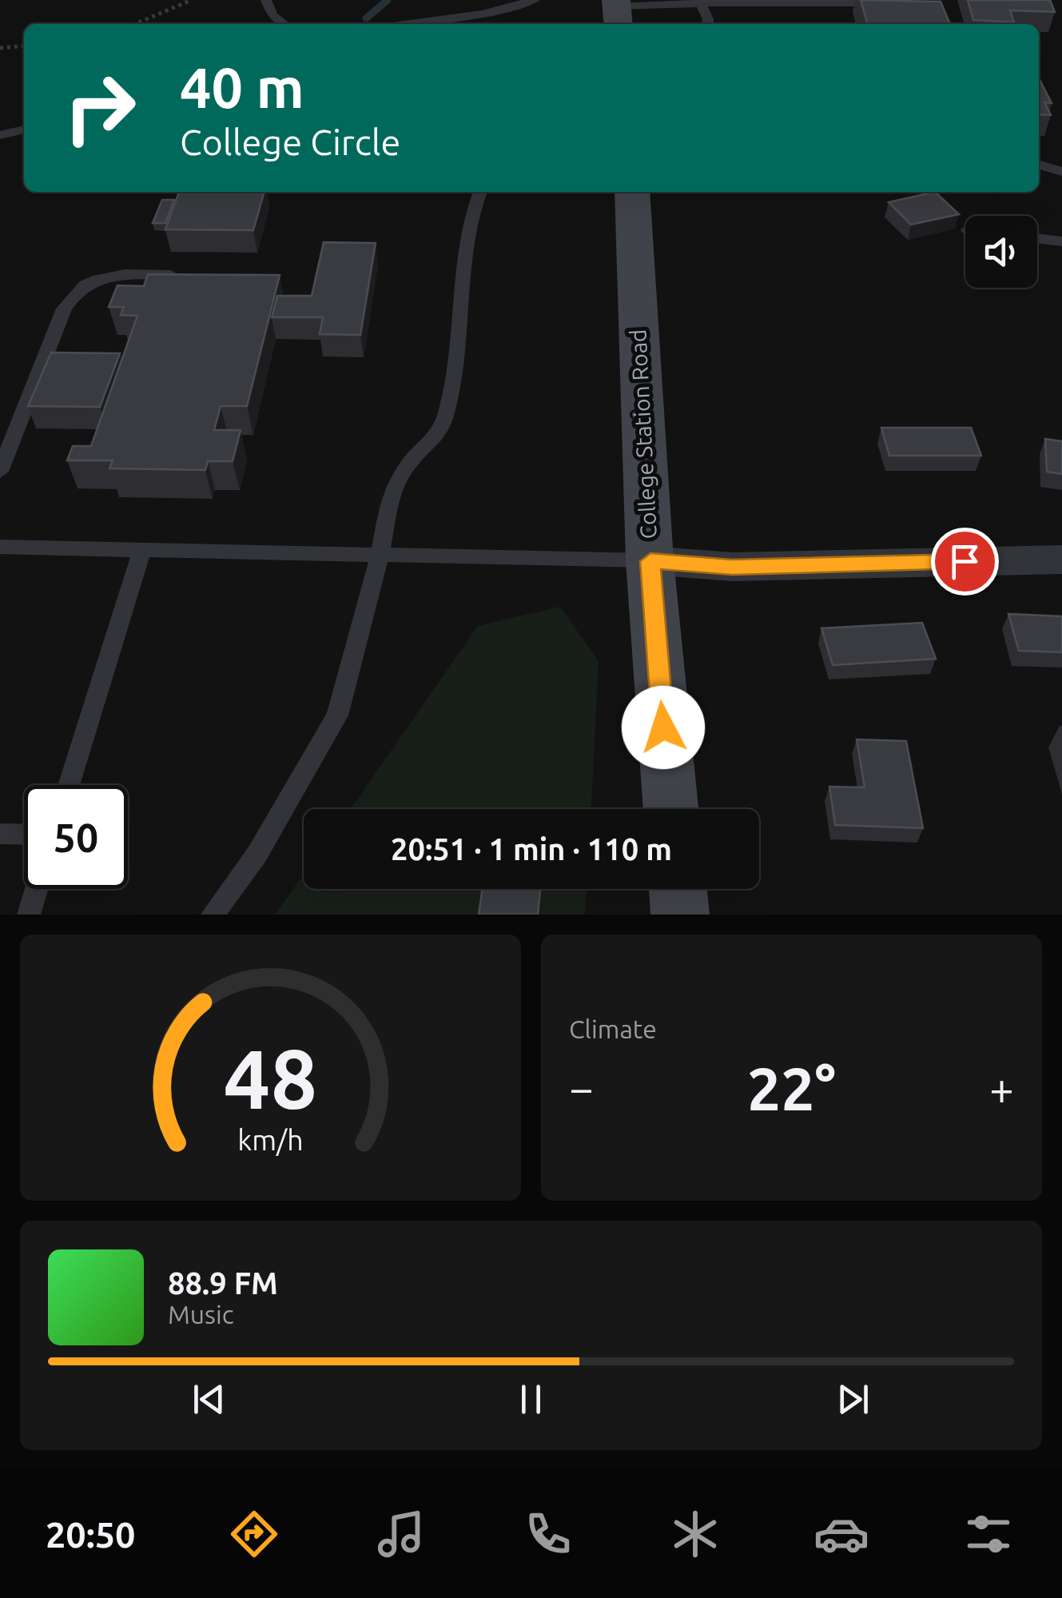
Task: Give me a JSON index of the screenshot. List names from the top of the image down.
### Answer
{
  "streets": {
    "main road": ["College Station Road"]
  },
  "page": {
    "turn": ["40 m", "College Circle"],
    "limit": "50",
    "trip": "20:51 · 1 min · 110 m",
    "tile": "Climate",
    "heat": ["−", "22°", "+"],
    "song": ["88.9 FM", "Music"],
    "tabs": "20:50",
    "gauge": ["48", "km/h"]
  }
}
